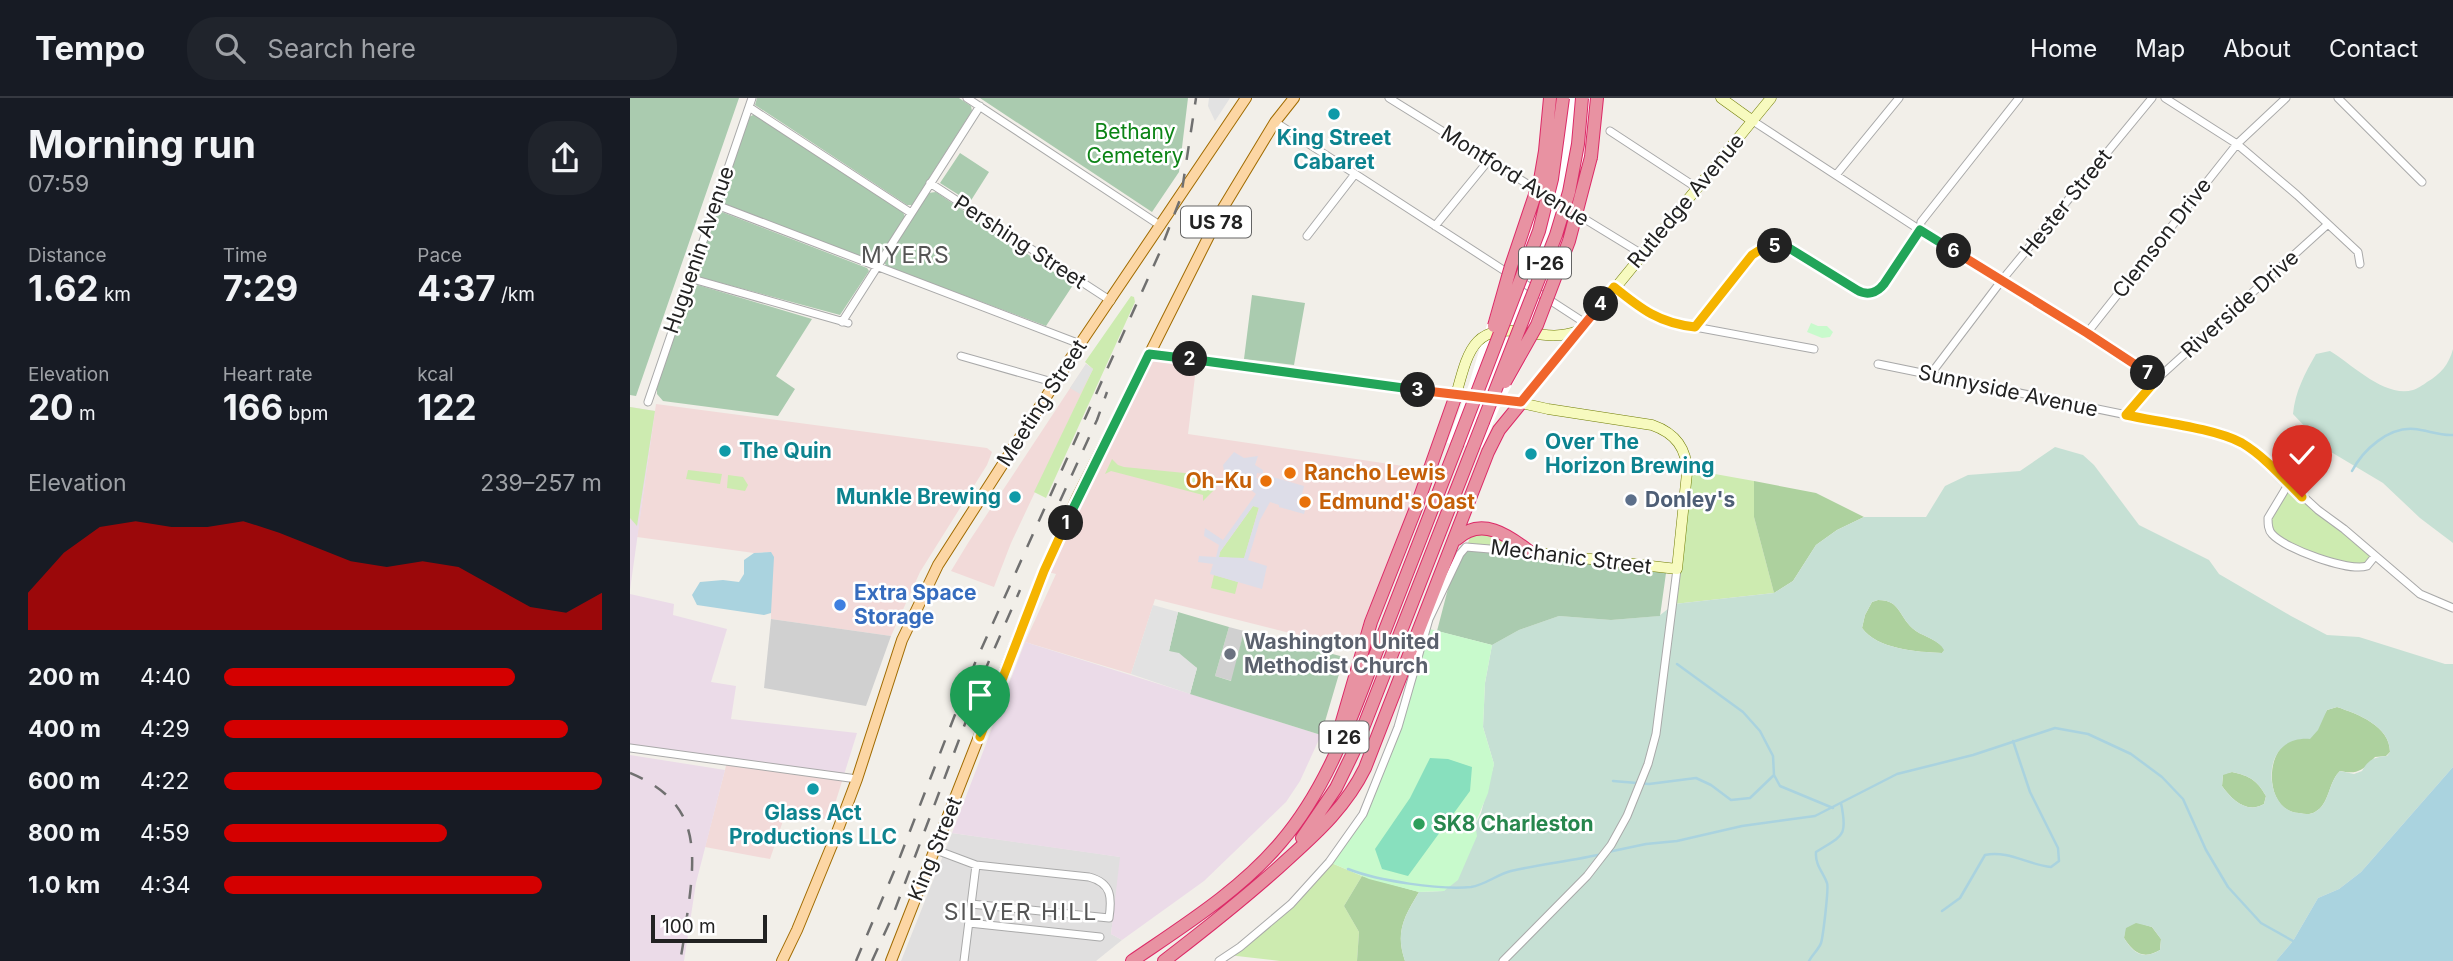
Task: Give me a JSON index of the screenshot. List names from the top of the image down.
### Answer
{
  "streets": {
    "highway": ["I-26", "I 26"],
    "main road": ["US 78", "Meeting Street", "King Street"],
    "street": [
      "Montford Avenue",
      "Rutledge Avenue",
      "Hester Street",
      "Clemson Drive",
      "Pershing Street",
      "Huguenin Avenue",
      "Riverside Drive",
      "Sunnyside Avenue",
      "Mechanic Street"
    ]
  },
  "crossings": [
    ["Montford Avenue", "Rutledge Avenue"],
    ["Hester Street", "Sunnyside Avenue"],
    ["Pershing Street", "Meeting Street"],
    ["I-26", "I 26"],
    ["Riverside Drive", "Sunnyside Avenue"]
  ],
  "districts": ["MYERS", "SILVER HILL"],
  "parks": ["Bethany Cemetery"],
  "places": [
    "King Street Cabaret",
    "The Quin",
    "Over The Horizon Brewing",
    "Rancho Lewis",
    "Oh-Ku",
    "Munkle Brewing",
    "Donley's",
    "Edmund's Oast",
    "Extra Space Storage",
    "Washington United Methodist Church",
    "Glass Act Productions LLC",
    "SK8 Charleston"
  ],
  "scale_bar": "100 m",
  "page": {
    "header": "Tempo",
    "search": "Search here",
    "nav": [
      "Home",
      "Map",
      "About",
      "Contact"
    ],
    "heading": ["Morning run", "07:59"],
    "stats": [
      ["Distance", "1.62 km"],
      ["Time", "7:29"],
      ["Pace", "4:37 /km"],
      ["Elevation", "20 m"],
      ["Heart rate", "166 bpm"],
      ["kcal", "122"]
    ],
    "pins": [
      "5",
      "6",
      "4",
      "2",
      "7",
      "3",
      "1"
    ],
    "chart": ["Elevation", "239–257 m"],
    "list": [
      {
        "name": "200 m",
        "note": "4:40"
      },
      {
        "name": "400 m",
        "note": "4:29"
      },
      {
        "name": "600 m",
        "note": "4:22"
      },
      {
        "name": "800 m",
        "note": "4:59"
      },
      {
        "name": "1.0 km",
        "note": "4:34"
      }
    ],
    "scale": "100 m"
  }
}
